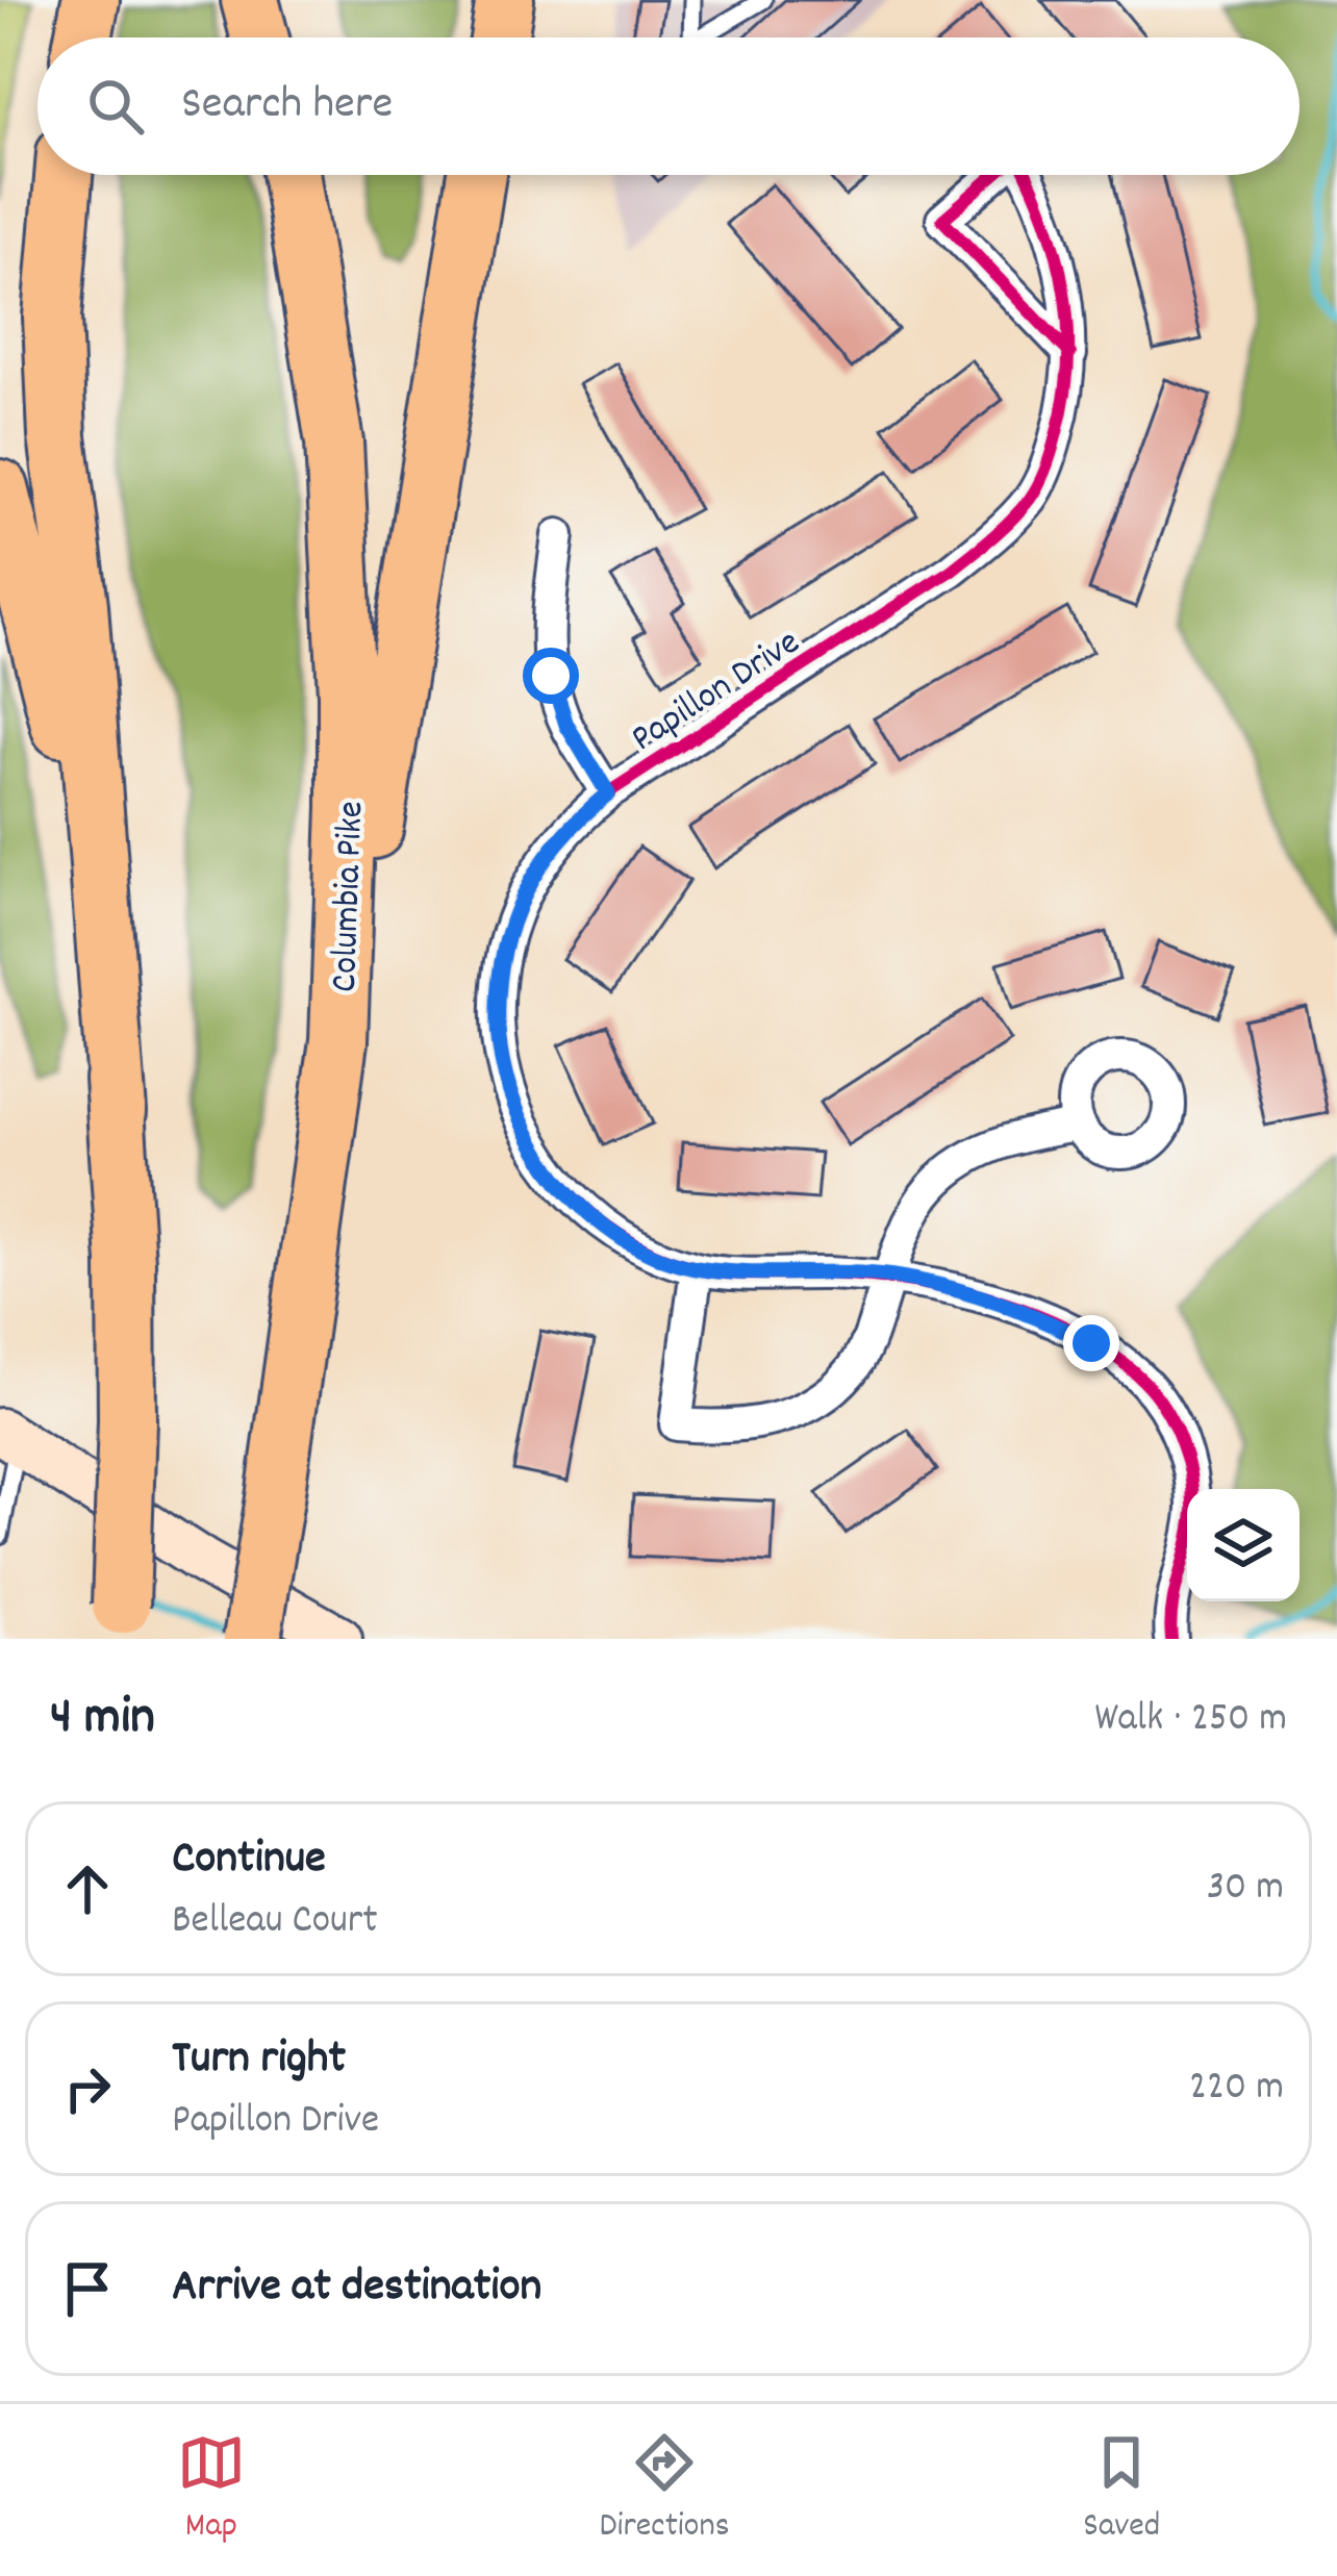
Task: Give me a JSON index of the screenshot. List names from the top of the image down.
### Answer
{
  "streets": {
    "highway": ["Columbia Pike"],
    "street": ["Papillon Drive"]
  },
  "page": {
    "search": "Search here",
    "heading": ["4 min", "Walk · 250 m"],
    "list": [
      ["Continue", "Belleau Court", "30 m"],
      ["Turn right", "Papillon Drive", "220 m"],
      "Arrive at destination"
    ],
    "nav": ["Map", "Directions", "Saved"]
  }
}
